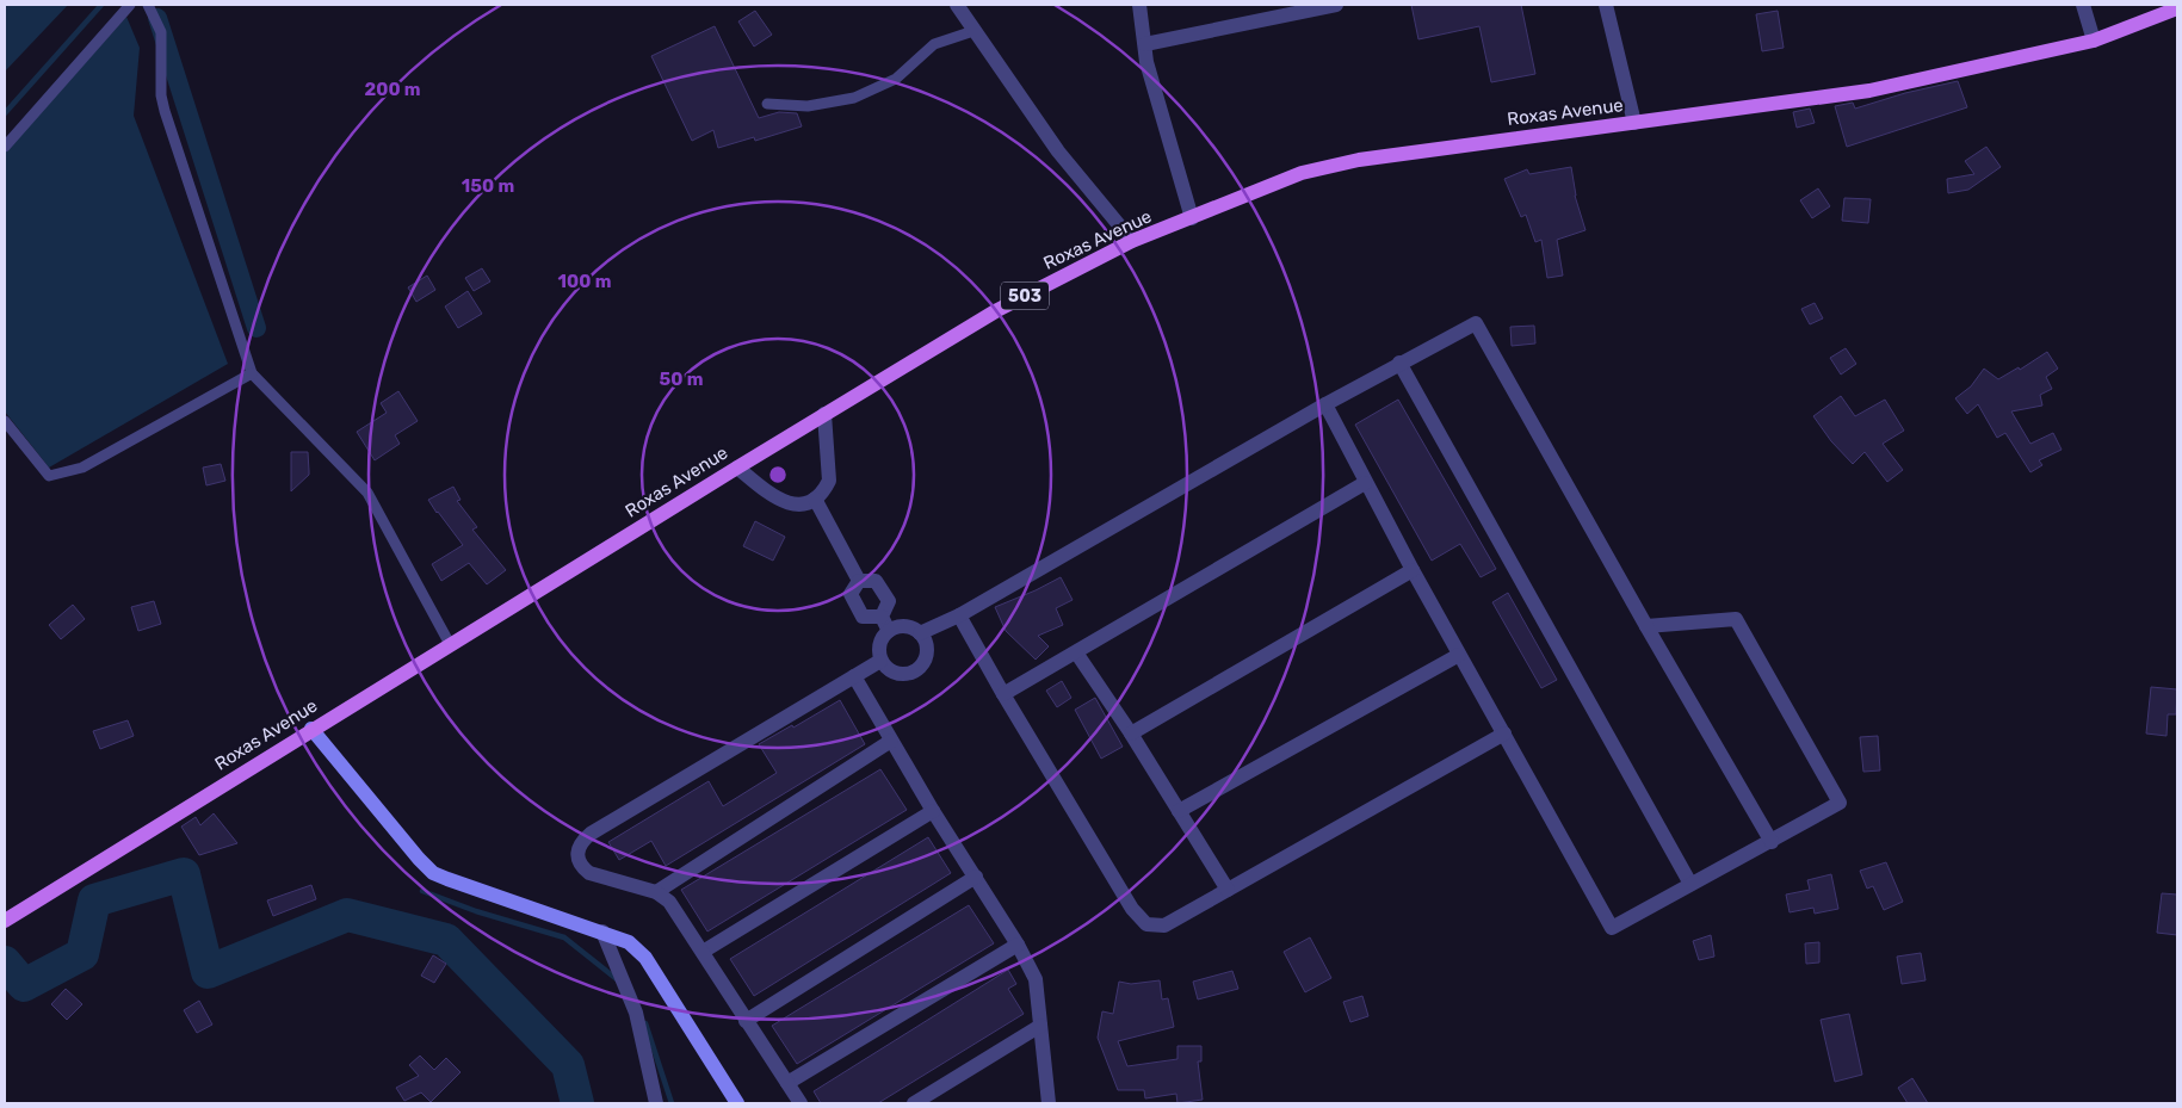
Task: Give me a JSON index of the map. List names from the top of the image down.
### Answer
{
  "streets": {
    "main road": ["Roxas Avenue", "503"]
  },
  "rings": [
    "200 m",
    "150 m",
    "100 m",
    "50 m"
  ]
}
